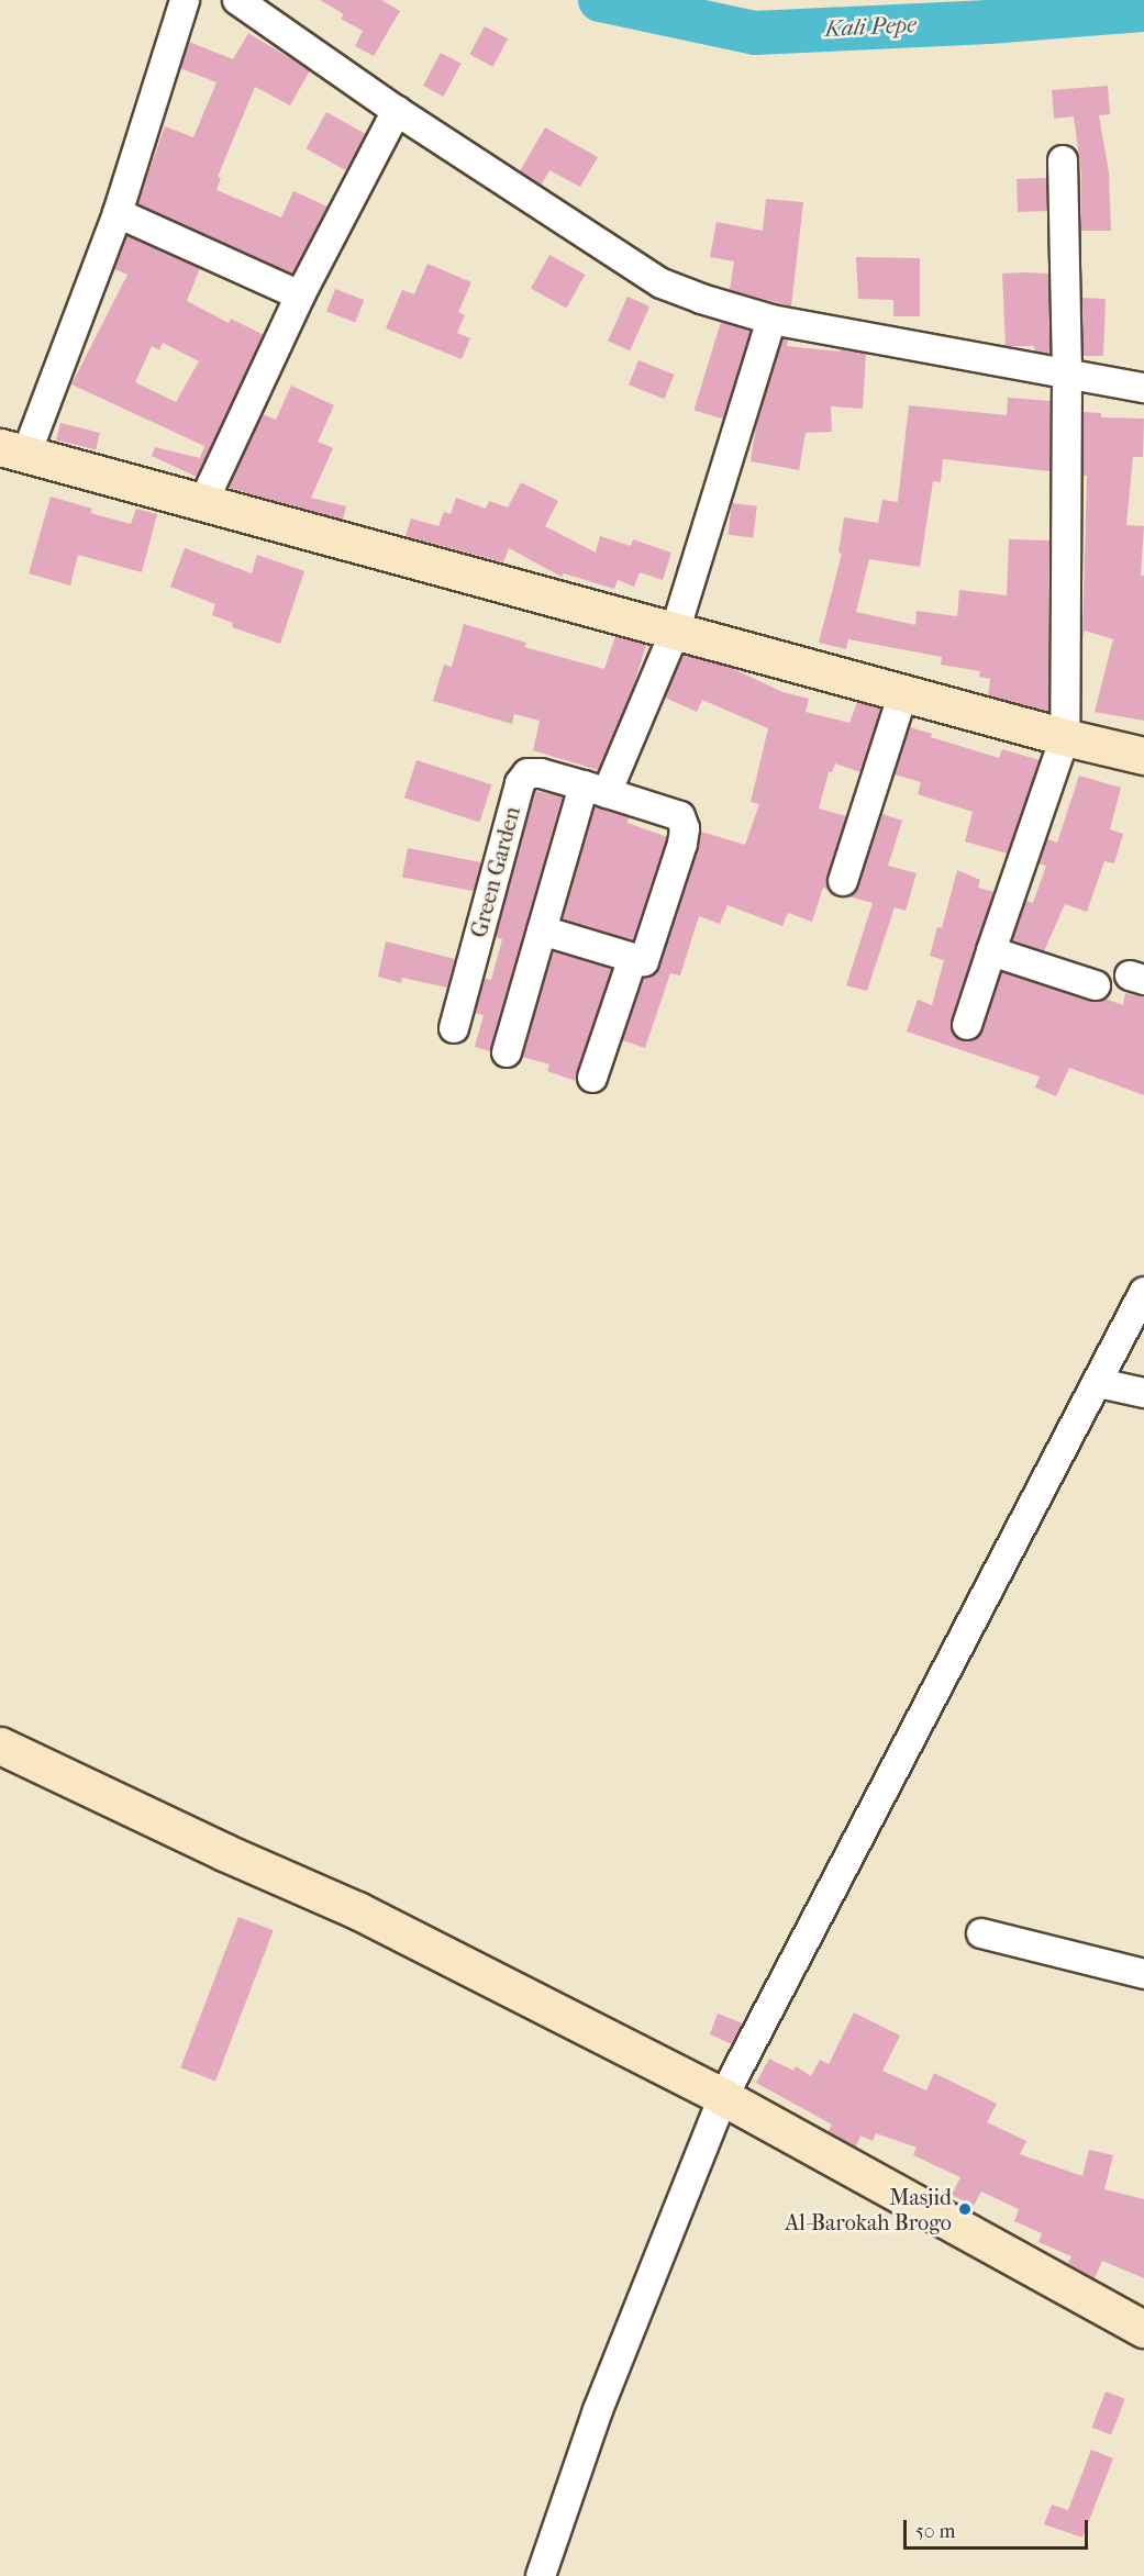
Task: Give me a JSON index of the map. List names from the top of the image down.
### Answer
{
  "streets": {
    "street": ["Green Garden"]
  },
  "water": ["Kali Pepe"],
  "places": ["Masjid Al-Barokah Brogo"],
  "scale_bar": "50 m"
}
